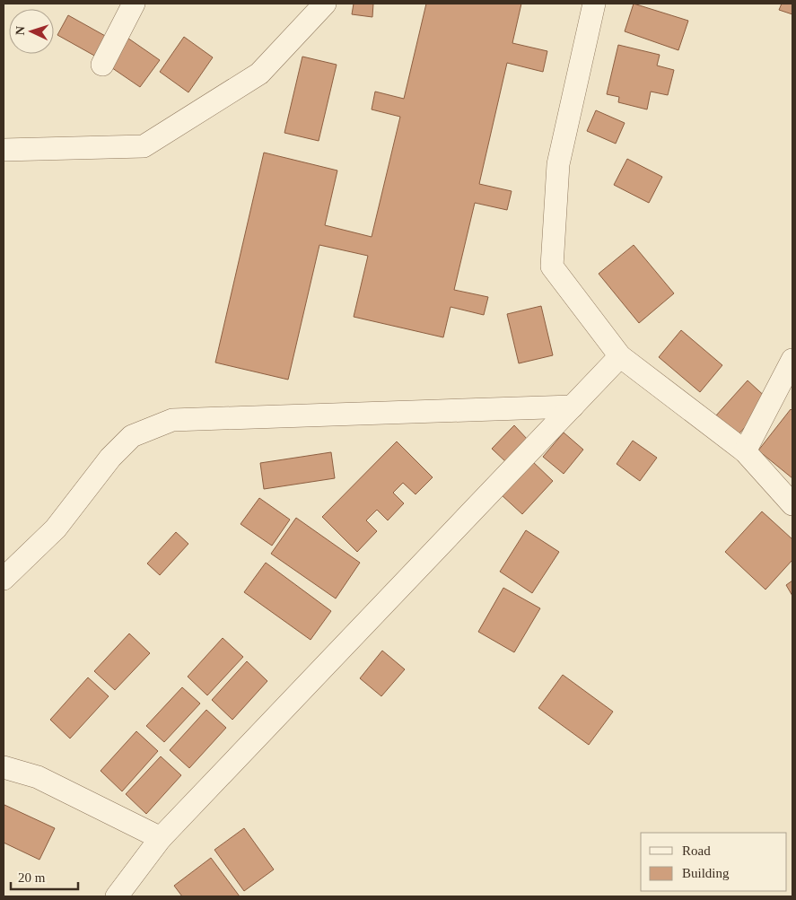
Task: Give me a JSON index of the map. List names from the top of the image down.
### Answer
{
  "legend": ["Road", "Building"],
  "scale_bar": "20 m",
  "north": "left"
}
